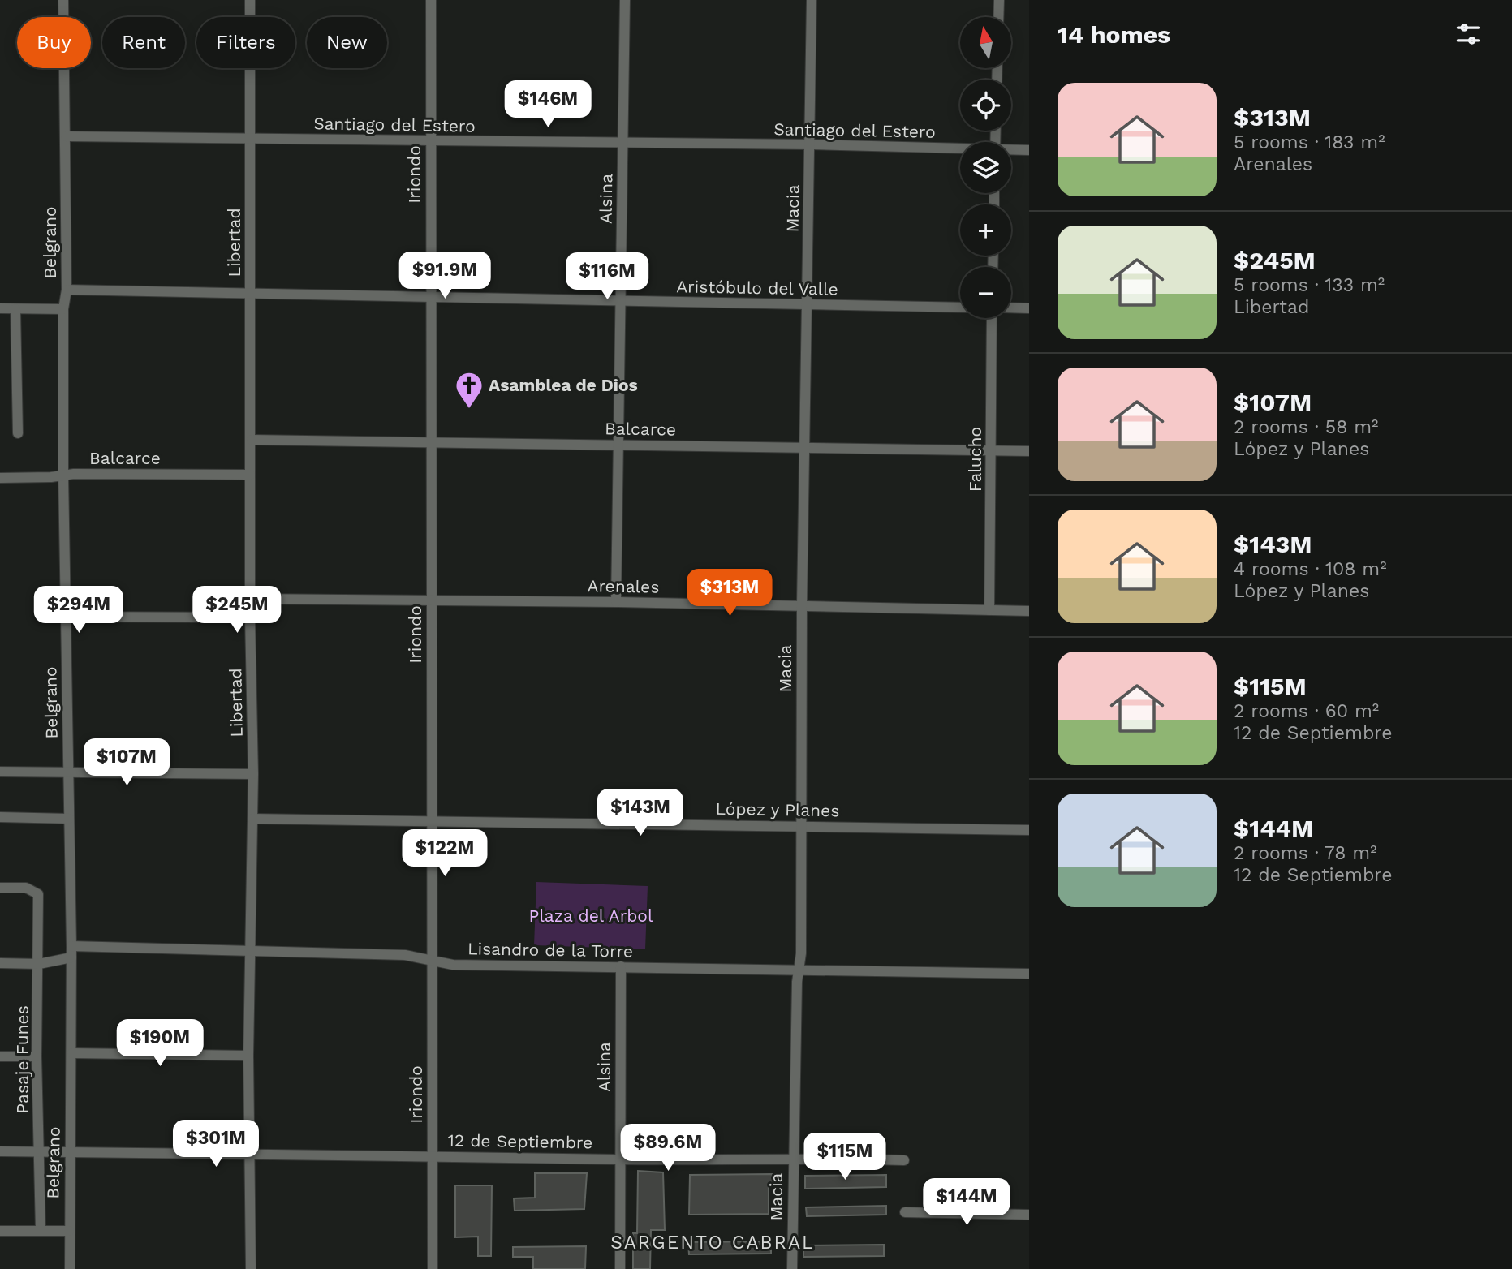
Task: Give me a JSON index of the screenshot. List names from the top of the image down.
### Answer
{
  "streets": {
    "street": [
      "Santiago del Estero",
      "Iriondo",
      "Alsina",
      "Macia",
      "Belgrano",
      "Libertad",
      "Aristóbulo del Valle",
      "Balcarce",
      "Falucho",
      "Arenales",
      "López y Planes",
      "Lisandro de la Torre",
      "Pasaje Funes",
      "12 de Septiembre"
    ]
  },
  "crossings": [
    ["Santiago del Estero", "Iriondo"],
    ["Santiago del Estero", "Alsina"],
    ["Santiago del Estero", "Macia"],
    ["Santiago del Estero", "Belgrano"],
    ["Santiago del Estero", "Libertad"],
    ["Iriondo", "Aristóbulo del Valle"],
    ["Iriondo", "Balcarce"],
    ["Iriondo", "Arenales"],
    ["Iriondo", "López y Planes"],
    ["Iriondo", "Lisandro de la Torre"],
    ["Iriondo", "12 de Septiembre"],
    ["Alsina", "Aristóbulo del Valle"],
    ["Alsina", "Balcarce"],
    ["Alsina", "Arenales"],
    ["Alsina", "Lisandro de la Torre"],
    ["Alsina", "12 de Septiembre"],
    ["Macia", "Aristóbulo del Valle"],
    ["Macia", "Balcarce"],
    ["Macia", "Arenales"],
    ["Macia", "López y Planes"],
    ["Macia", "Lisandro de la Torre"],
    ["Macia", "12 de Septiembre"],
    ["Belgrano", "Aristóbulo del Valle"],
    ["Belgrano", "Balcarce"],
    ["Belgrano", "Lisandro de la Torre"],
    ["Belgrano", "12 de Septiembre"],
    ["Libertad", "Aristóbulo del Valle"],
    ["Libertad", "Balcarce"],
    ["Libertad", "Arenales"],
    ["Libertad", "López y Planes"],
    ["Libertad", "Lisandro de la Torre"],
    ["Libertad", "12 de Septiembre"],
    ["Balcarce", "Falucho"],
    ["Falucho", "Arenales"],
    ["Lisandro de la Torre", "Pasaje Funes"],
    ["Pasaje Funes", "12 de Septiembre"]
  ],
  "districts": ["SARGENTO CABRAL"],
  "parks": ["Plaza del Arbol"],
  "places": {
    "church": ["Asamblea de Dios"]
  },
  "north": "top",
  "page": {
    "heading": "14 homes",
    "map_buttons": ["+", "−"],
    "chip": [
      "Buy",
      "Rent",
      "Filters",
      "New"
    ],
    "list": [
      {
        "name": "$313M",
        "note": "5 rooms · 183 m² · Arenales"
      },
      {
        "name": "$245M",
        "note": "5 rooms · 133 m² · Libertad"
      },
      {
        "name": "$107M",
        "note": "2 rooms · 58 m² · López y Planes"
      },
      {
        "name": "$143M",
        "note": "4 rooms · 108 m² · López y Planes"
      },
      {
        "name": "$115M",
        "note": "2 rooms · 60 m² · 12 de Septiembre"
      },
      {
        "name": "$144M",
        "note": "2 rooms · 78 m² · 12 de Septiembre"
      }
    ],
    "price": [
      "$146M",
      "$91.9M",
      "$116M",
      "$313M",
      "$294M",
      "$245M",
      "$107M",
      "$143M",
      "$122M",
      "$190M",
      "$301M",
      "$89.6M",
      "$115M",
      "$144M"
    ]
  }
}
